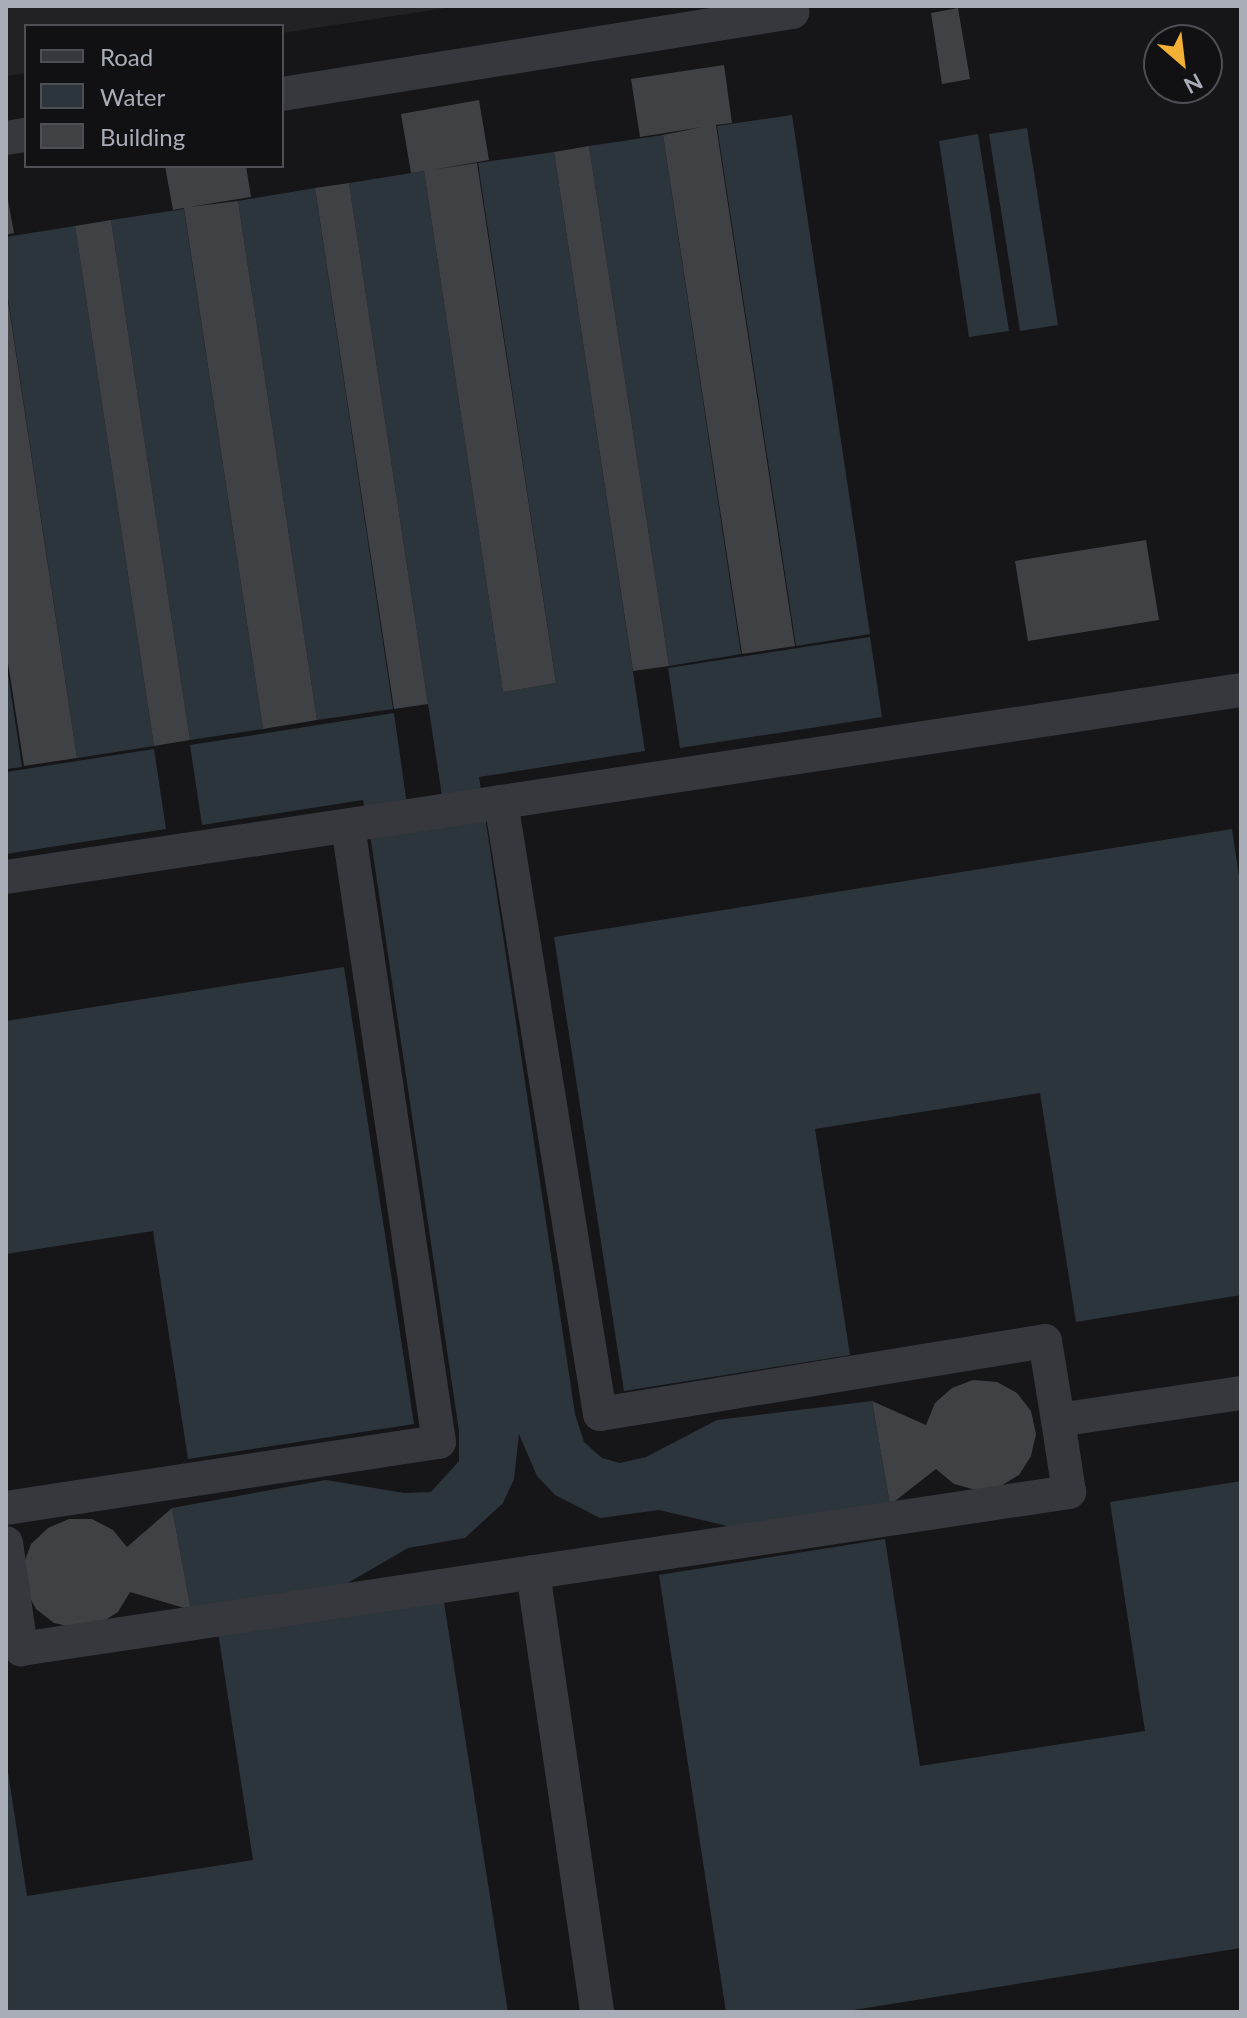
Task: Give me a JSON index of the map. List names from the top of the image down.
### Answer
{
  "legend": ["Road", "Water", "Building"],
  "north": "bottom right"
}
